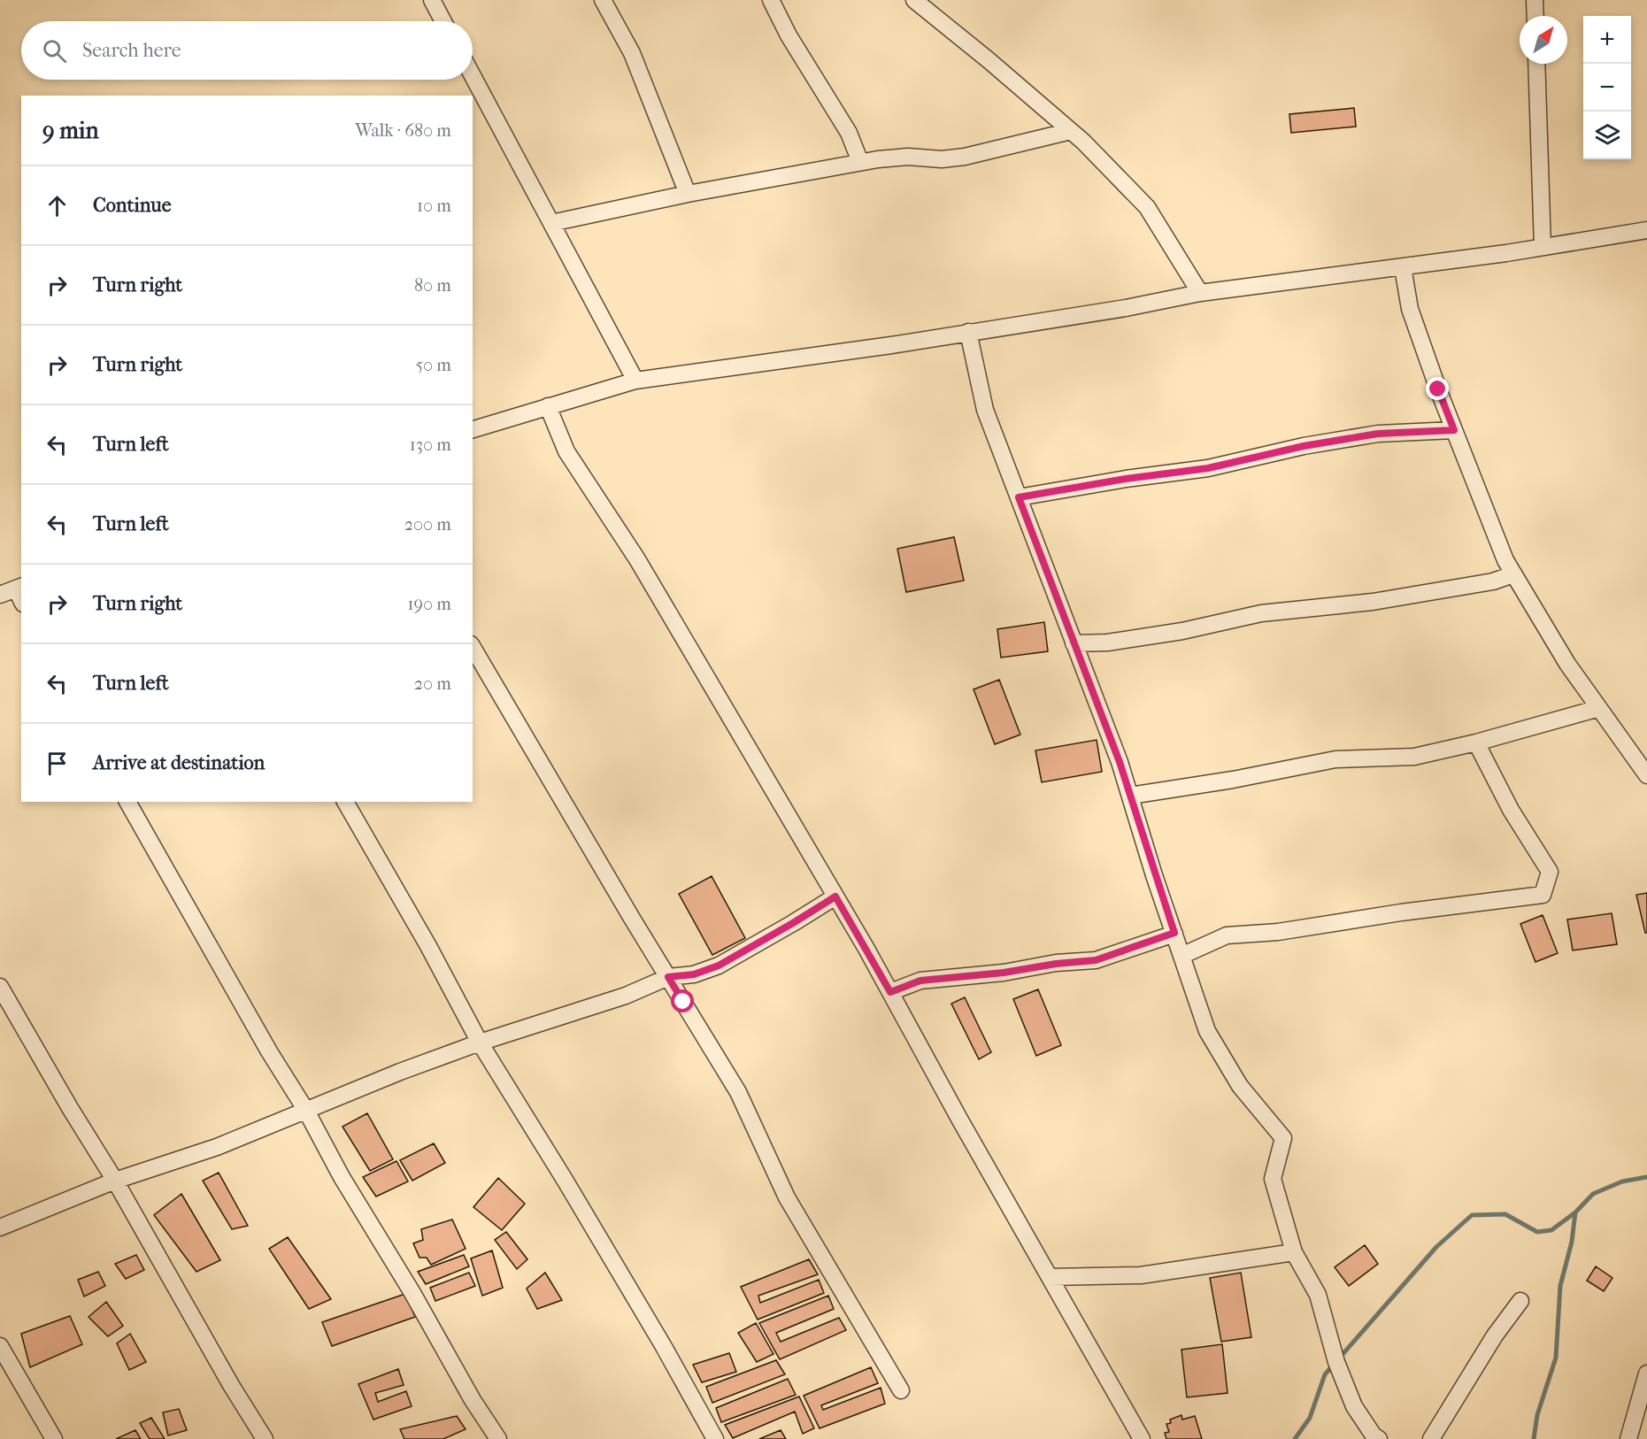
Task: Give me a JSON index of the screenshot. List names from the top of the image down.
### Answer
{
  "north": "top right",
  "page": {
    "map_buttons": ["+", "−"],
    "search": "Search here",
    "heading": ["9 min", "Walk · 680 m"],
    "list": [
      ["Continue", "10 m"],
      ["Turn right", "80 m"],
      ["Turn right", "50 m"],
      ["Turn left", "130 m"],
      ["Turn left", "200 m"],
      ["Turn right", "190 m"],
      ["Turn left", "20 m"],
      "Arrive at destination"
    ]
  }
}
